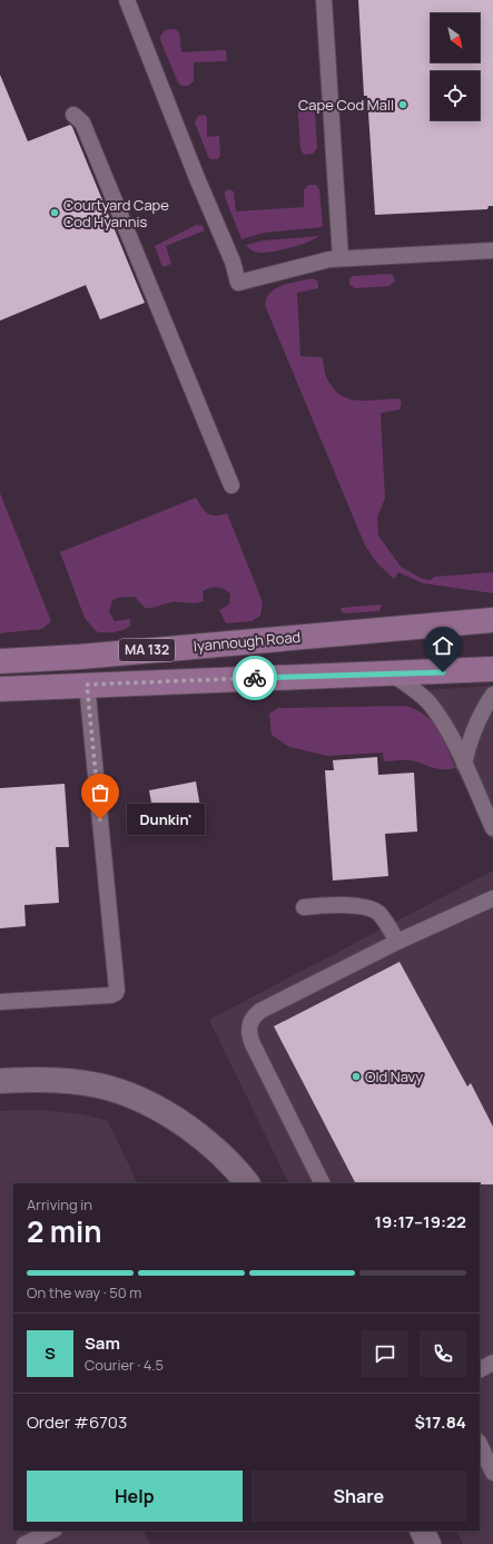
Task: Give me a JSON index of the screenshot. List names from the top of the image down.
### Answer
{
  "streets": {
    "main road": ["Iyannough Road", "MA 132"]
  },
  "places": [
    "Cape Cod Mall",
    "Courtyard Cape Cod Hyannis",
    "Dunkin'",
    "Old Navy"
  ],
  "north": "bottom right",
  "page": {
    "bubble": "Dunkin'",
    "heading": ["2 min", "Arriving in", "19:17–19:22"],
    "panel": [
      "Sam",
      "Courier · 4.5",
      "Order #6703",
      "$17.84"
    ],
    "bar": "On the way · 50 m",
    "round": "S",
    "buttons": ["Help", "Share"]
  }
}
